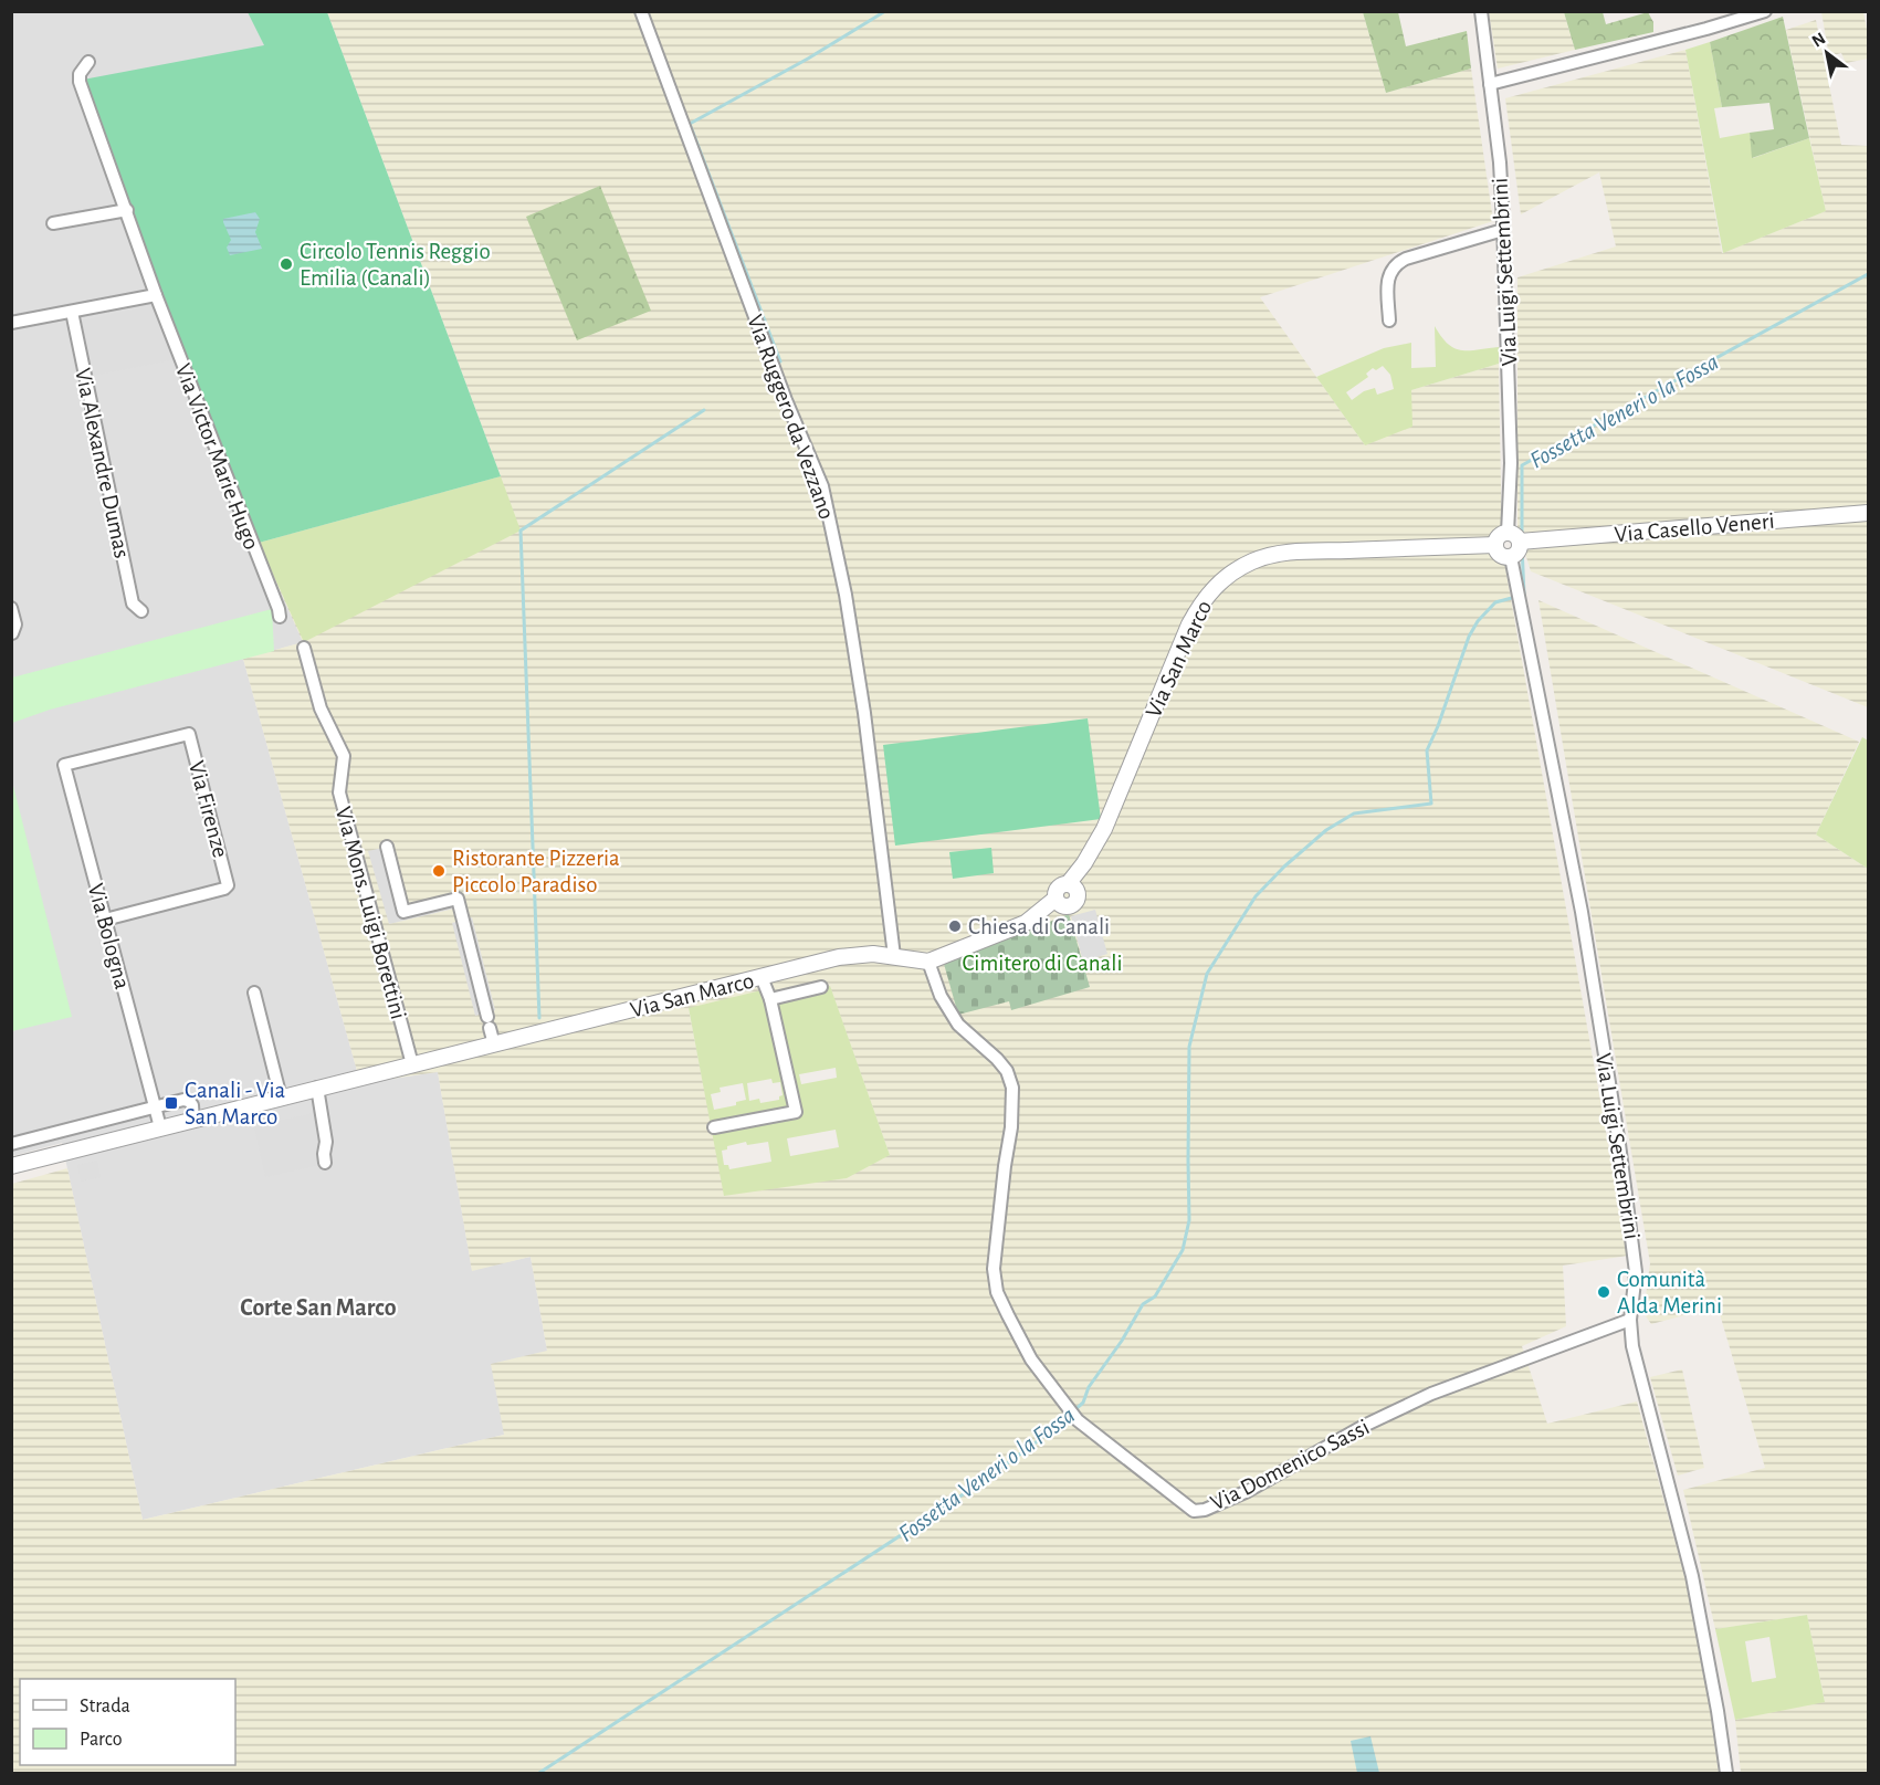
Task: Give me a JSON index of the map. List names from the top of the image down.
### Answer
{
  "streets": {
    "street": [
      "Via Luigi Settembrini",
      "Via Ruggero da Vezzano",
      "Via Victor Marie Hugo",
      "Via Alexandre Dumas",
      "Via Casello Veneri",
      "Via San Marco",
      "Via Firenze",
      "Via Mons. Luigi Borettini",
      "Via Bologna",
      "Via Domenico Sassi"
    ]
  },
  "crossings": [
    ["Via Luigi Settembrini", "Via Casello Veneri"],
    ["Via Luigi Settembrini", "Via San Marco"],
    ["Via Luigi Settembrini", "Via Domenico Sassi"],
    ["Via Ruggero da Vezzano", "Via San Marco"],
    ["Via Casello Veneri", "Via San Marco"],
    ["Via San Marco", "Via Mons. Luigi Borettini"],
    ["Via San Marco", "Via Bologna"],
    ["Via San Marco", "Via Domenico Sassi"],
    ["Via Firenze", "Via Bologna"]
  ],
  "districts": ["Corte San Marco"],
  "water": ["Fossetta Veneri o la Fossa"],
  "parks": ["Cimitero di Canali"],
  "places": {
    "other": [
      "Circolo Tennis Reggio Emilia (Canali)",
      "Ristorante Pizzeria Piccolo Paradiso",
      "Chiesa di Canali",
      "Comunità Alda Merini"
    ],
    "transit": ["Canali - Via San Marco"]
  },
  "legend": ["Strada", "Parco"],
  "north": "top left"
}
